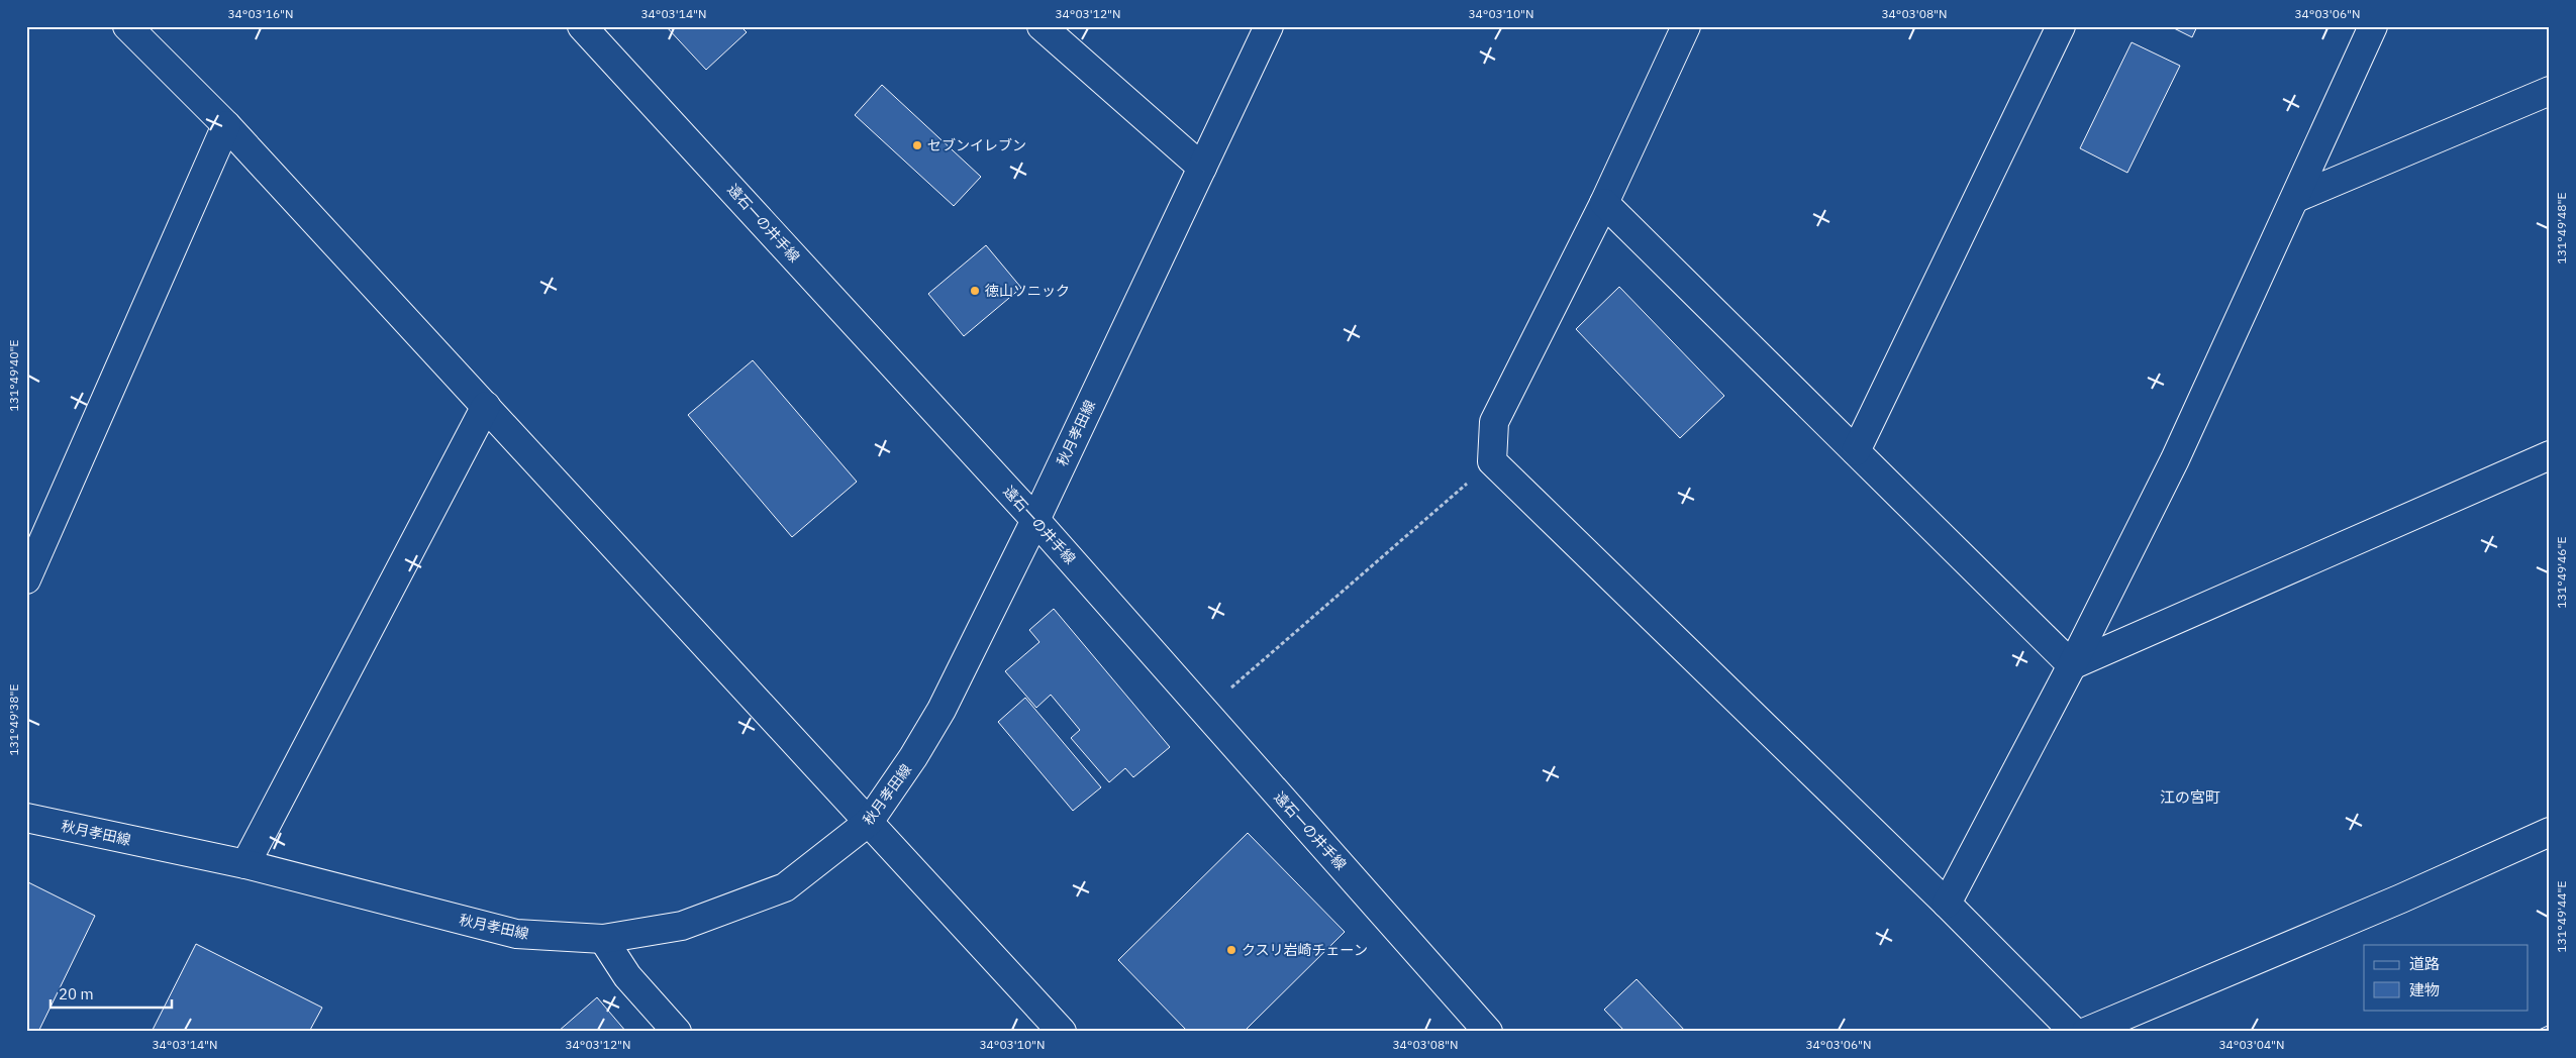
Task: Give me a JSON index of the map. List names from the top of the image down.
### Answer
{
  "streets": {
    "street": ["遠石一の井手線", "秋月孝田線"]
  },
  "crossings": [
    ["遠石一の井手線", "秋月孝田線"]
  ],
  "districts": ["江の宮町"],
  "places": ["セブンイレブン", "徳山ソニック", "クスリ岩崎チェーン"],
  "legend": ["道路", "建物"],
  "scale_bar": "20 m",
  "coordinates": [
    "34°03'16\"N",
    "34°03'14\"N",
    "34°03'12\"N",
    "34°03'10\"N",
    "34°03'08\"N",
    "34°03'06\"N",
    "131°49'48\"E",
    "131°49'40\"E",
    "131°49'46\"E",
    "131°49'38\"E",
    "131°49'44\"E",
    "34°03'04\"N"
  ]
}
